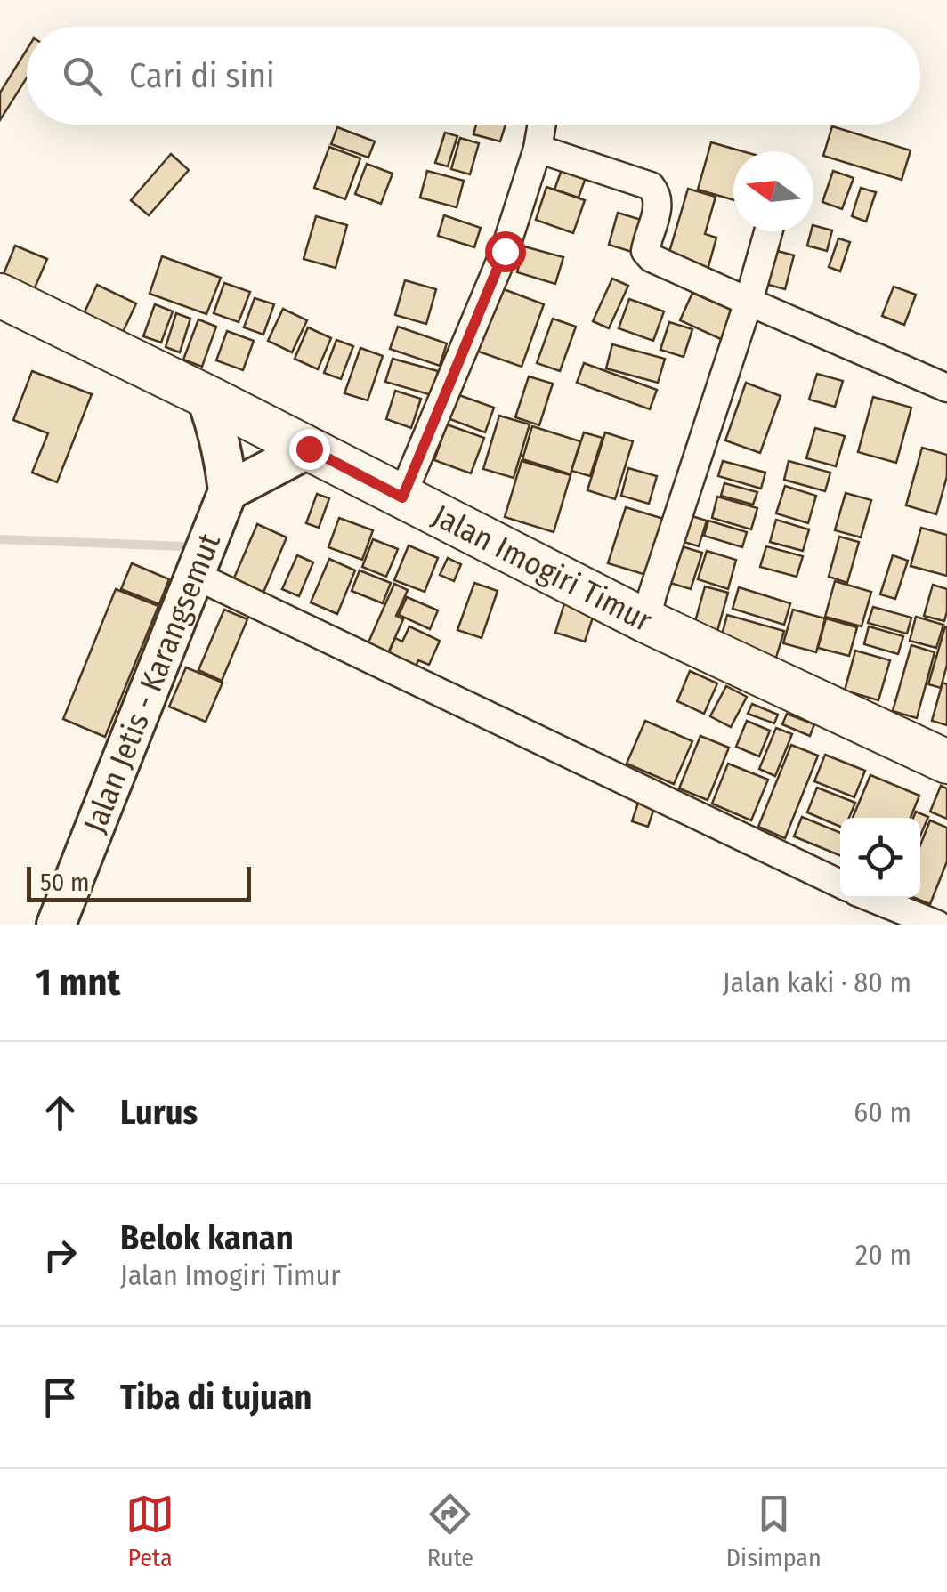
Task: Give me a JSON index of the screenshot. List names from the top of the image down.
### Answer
{
  "streets": {
    "main road": ["Jalan Imogiri Timur", "Jalan Jetis - Karangsemut"]
  },
  "scale_bar": "50 m",
  "north": "left",
  "page": {
    "search": "Cari di sini",
    "scale": "50 m",
    "heading": ["1 mnt", "Jalan kaki · 80 m"],
    "list": [
      ["Lurus", "60 m"],
      ["Belok kanan", "Jalan Imogiri Timur", "20 m"],
      "Tiba di tujuan"
    ],
    "nav": ["Peta", "Rute", "Disimpan"]
  }
}
